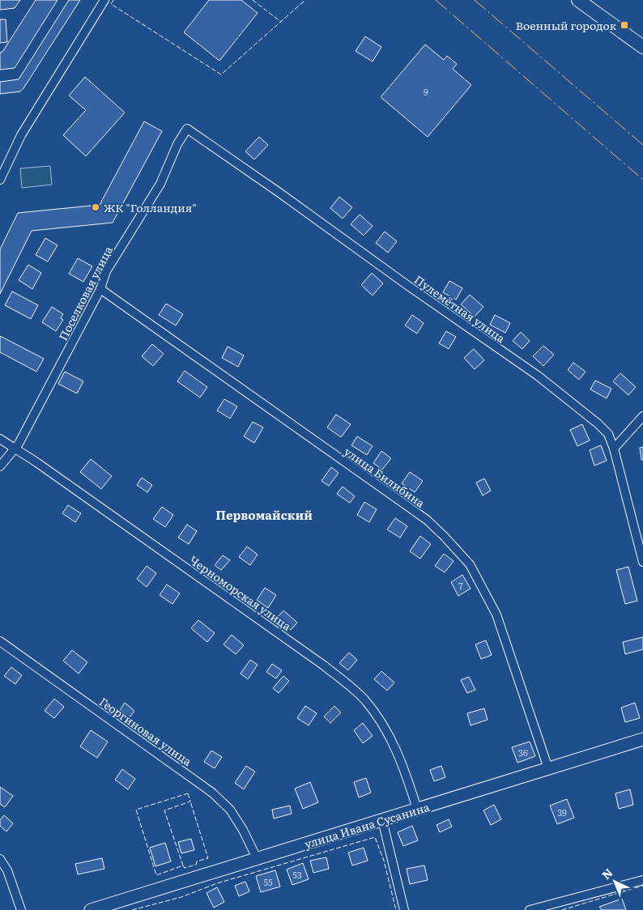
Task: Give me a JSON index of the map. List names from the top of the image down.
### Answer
{
  "streets": {
    "street": [
      "Поселковая улица",
      "Пулемётная улица",
      "улица Билибина",
      "Черноморская улица",
      "Георгиновая улица",
      "улица Ивана Сусанина"
    ]
  },
  "crossings": [
    ["Поселковая улица", "Пулемётная улица"],
    ["Поселковая улица", "улица Билибина"],
    ["Поселковая улица", "Черноморская улица"],
    ["улица Билибина", "улица Ивана Сусанина"],
    ["Черноморская улица", "улица Ивана Сусанина"],
    ["Георгиновая улица", "улица Ивана Сусанина"]
  ],
  "districts": ["Первомайский"],
  "places": {
    "transit": ["Военный городок"],
    "other": ["ЖК \"Голландия\""]
  },
  "house_numbers": [
    "9",
    "7",
    "36",
    "39",
    "53",
    "55"
  ],
  "north": "top left"
}
